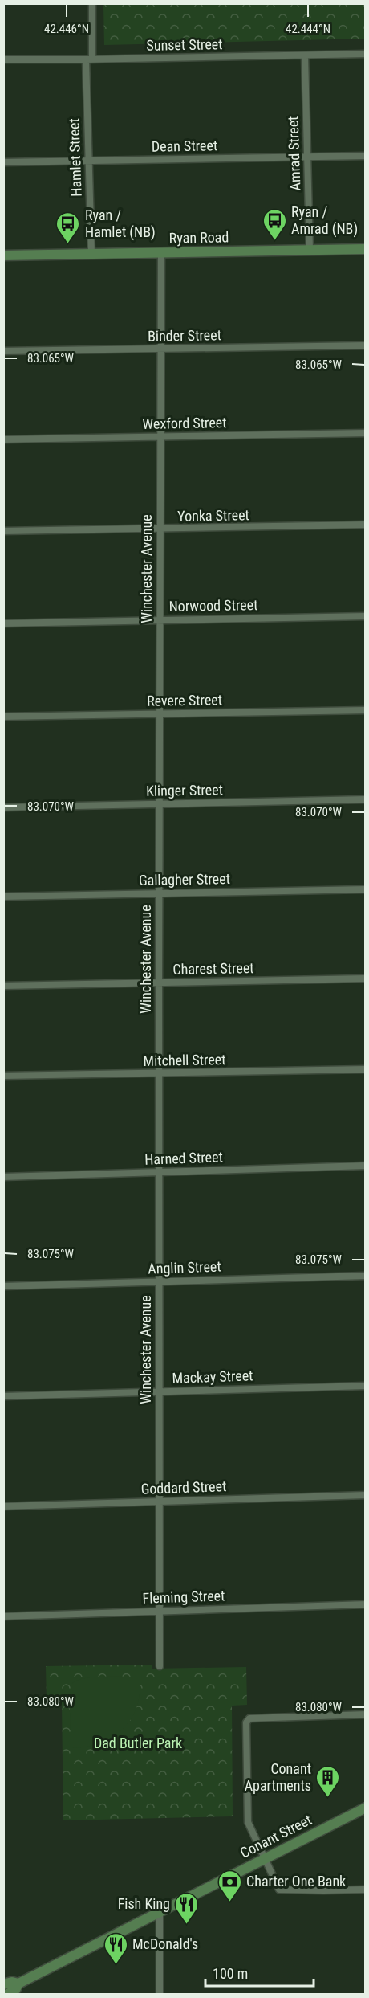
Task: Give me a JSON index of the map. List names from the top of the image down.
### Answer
{
  "streets": {
    "main road": ["Ryan Road", "Conant Street"],
    "street": [
      "Sunset Street",
      "Dean Street",
      "Amrad Street",
      "Hamlet Street",
      "Binder Street",
      "Wexford Street",
      "Yonka Street",
      "Winchester Avenue",
      "Norwood Street",
      "Revere Street",
      "Klinger Street",
      "Gallagher Street",
      "Charest Street",
      "Mitchell Street",
      "Harned Street",
      "Anglin Street",
      "Mackay Street",
      "Goddard Street",
      "Fleming Street"
    ]
  },
  "crossings": [
    ["Sunset Street", "Amrad Street"],
    ["Sunset Street", "Hamlet Street"],
    ["Dean Street", "Amrad Street"],
    ["Dean Street", "Hamlet Street"],
    ["Amrad Street", "Ryan Road"],
    ["Hamlet Street", "Ryan Road"],
    ["Ryan Road", "Winchester Avenue"],
    ["Binder Street", "Winchester Avenue"],
    ["Wexford Street", "Winchester Avenue"],
    ["Yonka Street", "Winchester Avenue"],
    ["Winchester Avenue", "Norwood Street"],
    ["Winchester Avenue", "Revere Street"],
    ["Winchester Avenue", "Klinger Street"],
    ["Winchester Avenue", "Gallagher Street"],
    ["Winchester Avenue", "Charest Street"],
    ["Winchester Avenue", "Mitchell Street"],
    ["Winchester Avenue", "Harned Street"],
    ["Winchester Avenue", "Anglin Street"],
    ["Winchester Avenue", "Mackay Street"],
    ["Winchester Avenue", "Goddard Street"],
    ["Winchester Avenue", "Fleming Street"]
  ],
  "parks": ["Dad Butler Park"],
  "places": {
    "bus stop": ["Ryan / Amrad (NB)", "Ryan / Hamlet (NB)"],
    "building": ["Conant Apartments"],
    "bank": ["Charter One Bank"],
    "restaurant": ["Fish King", "McDonald's"]
  },
  "scale_bar": "100 m",
  "coordinates": [
    "42.446°N",
    "42.444°N",
    "83.065°W",
    "83.070°W",
    "83.075°W",
    "83.080°W"
  ]
}
